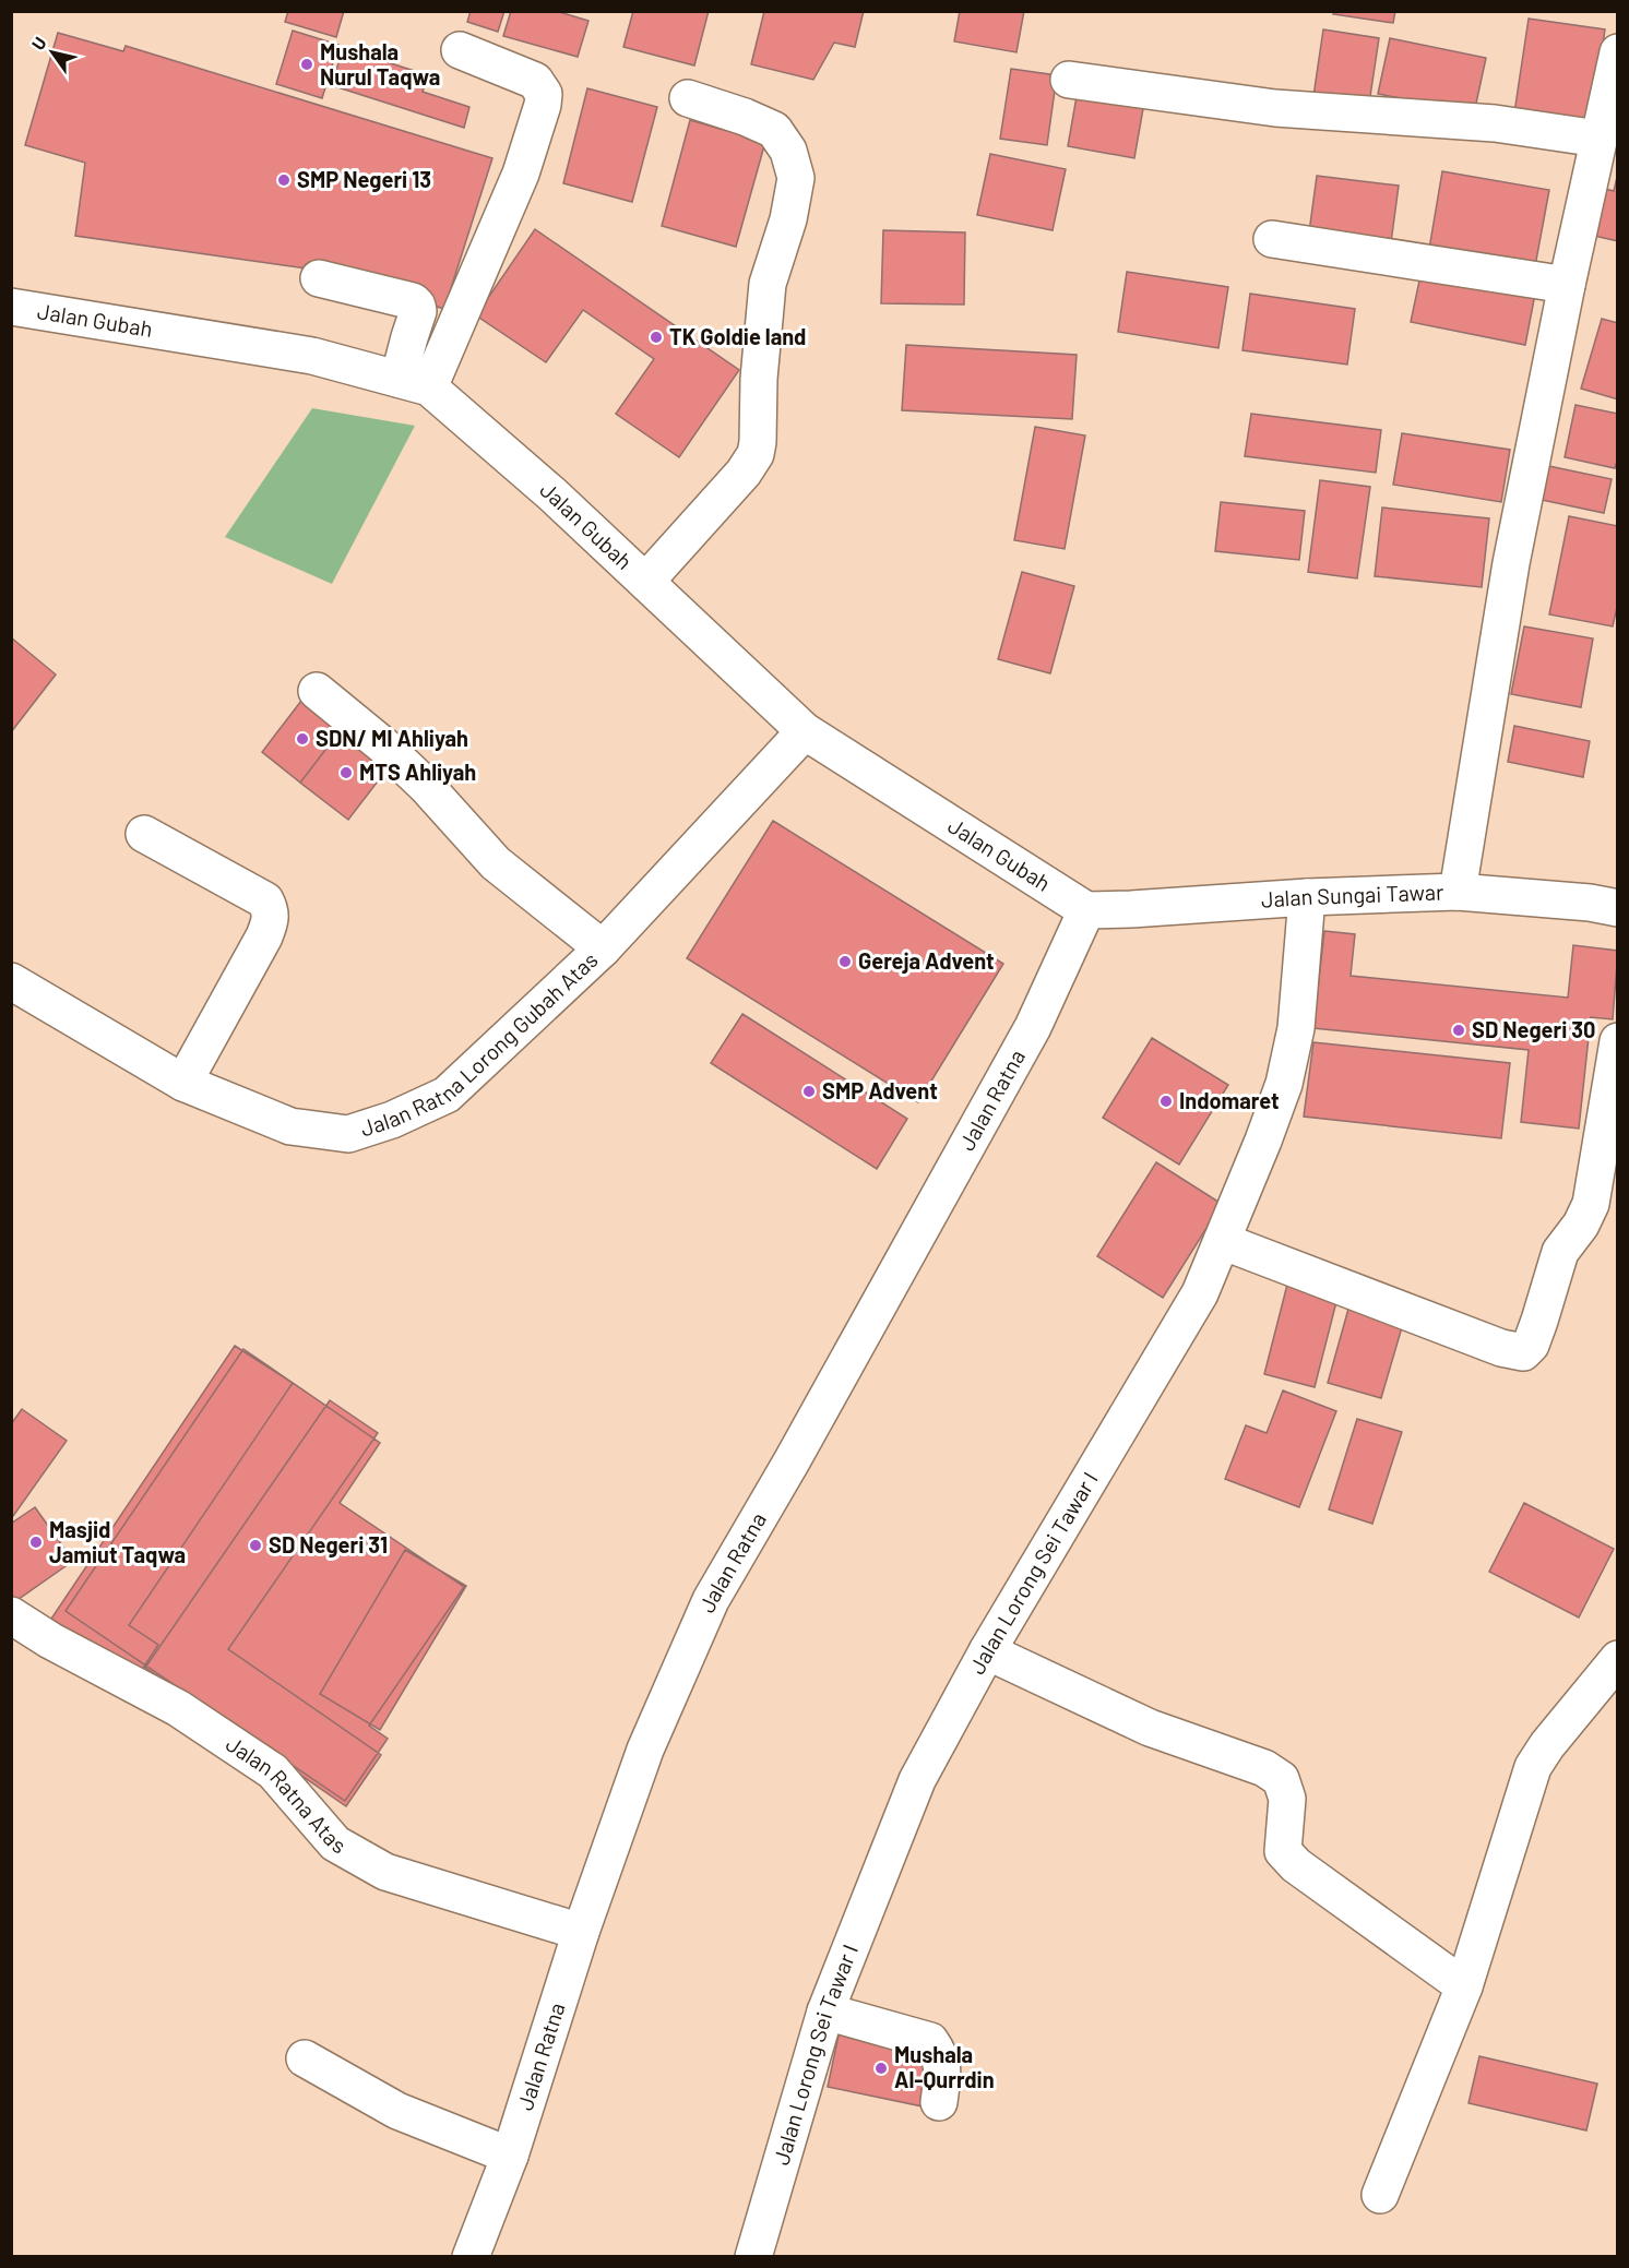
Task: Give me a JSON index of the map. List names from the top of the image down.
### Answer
{
  "streets": {
    "street": [
      "Jalan Gubah",
      "Jalan Sungai Tawar",
      "Jalan Ratna Lorong Gubah Atas",
      "Jalan Ratna",
      "Jalan Lorong Sei Tawar I",
      "Jalan Ratna Atas"
    ]
  },
  "crossings": [
    ["Jalan Gubah", "Jalan Sungai Tawar"],
    ["Jalan Gubah", "Jalan Ratna Lorong Gubah Atas"],
    ["Jalan Gubah", "Jalan Ratna"],
    ["Jalan Sungai Tawar", "Jalan Ratna"],
    ["Jalan Sungai Tawar", "Jalan Lorong Sei Tawar I"],
    ["Jalan Ratna", "Jalan Ratna Atas"]
  ],
  "places": [
    "Mushala Nurul Taqwa",
    "SMP Negeri 13",
    "TK Goldie land",
    "SDN/ MI Ahliyah",
    "MTS Ahliyah",
    "Gereja Advent",
    "SD Negeri 30",
    "SMP Advent",
    "Indomaret",
    "Masjid Jamiut Taqwa",
    "SD Negeri 31",
    "Mushala Al-Qurrdin"
  ],
  "north": "top left"
}
